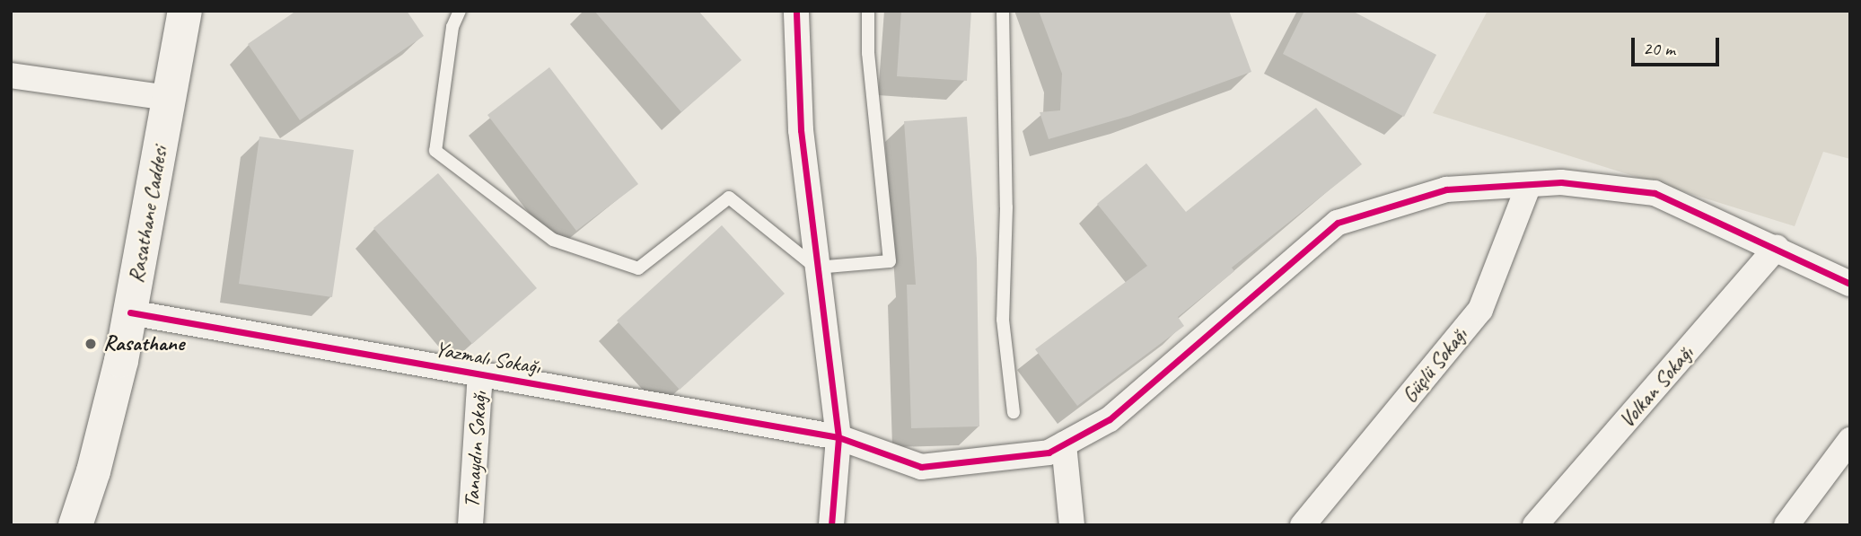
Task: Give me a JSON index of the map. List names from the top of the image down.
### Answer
{
  "streets": {
    "street": [
      "Rasathane Caddesi",
      "Yazmalı Sokağı",
      "Güçlü Sokağı",
      "Volkan Sokağı",
      "Tanaydın Sokağı"
    ]
  },
  "crossings": [
    ["Rasathane Caddesi", "Yazmalı Sokağı"],
    ["Yazmalı Sokağı", "Güçlü Sokağı"],
    ["Yazmalı Sokağı", "Volkan Sokağı"],
    ["Yazmalı Sokağı", "Tanaydın Sokağı"]
  ],
  "places": ["Rasathane"],
  "scale_bar": "20 m"
}
